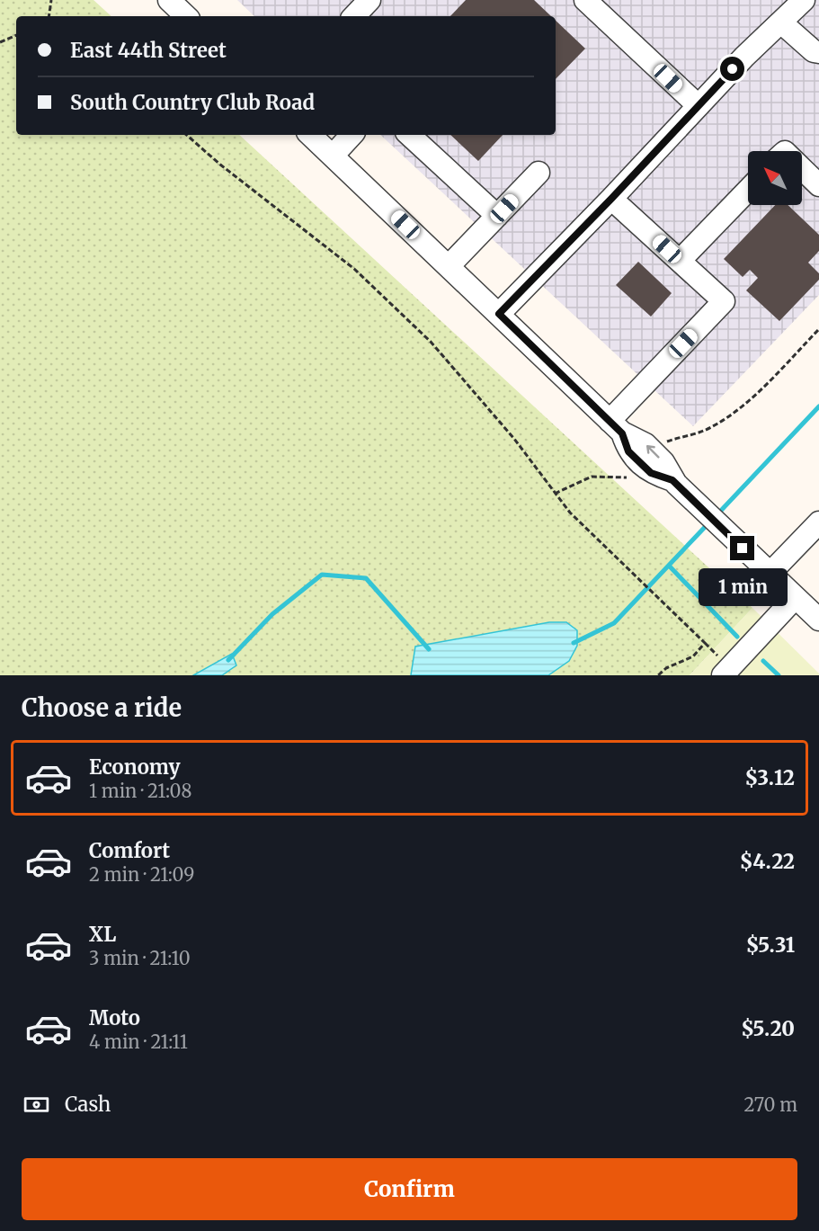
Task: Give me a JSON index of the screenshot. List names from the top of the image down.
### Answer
{
  "north": "top left",
  "page": {
    "banner": ["East 44th Street", "South Country Club Road"],
    "bubble": "1 min",
    "heading": "Choose a ride",
    "list": [
      {
        "name": "Economy",
        "note": "1 min · 21:08",
        "value": "$3.12"
      },
      {
        "name": "Comfort",
        "note": "2 min · 21:09",
        "value": "$4.22"
      },
      {
        "name": "XL",
        "note": "3 min · 21:10",
        "value": "$5.31"
      },
      {
        "name": "Moto",
        "note": "4 min · 21:11",
        "value": "$5.20"
      }
    ],
    "pay": ["Cash", "270 m"],
    "buttons": "Confirm"
  }
}
